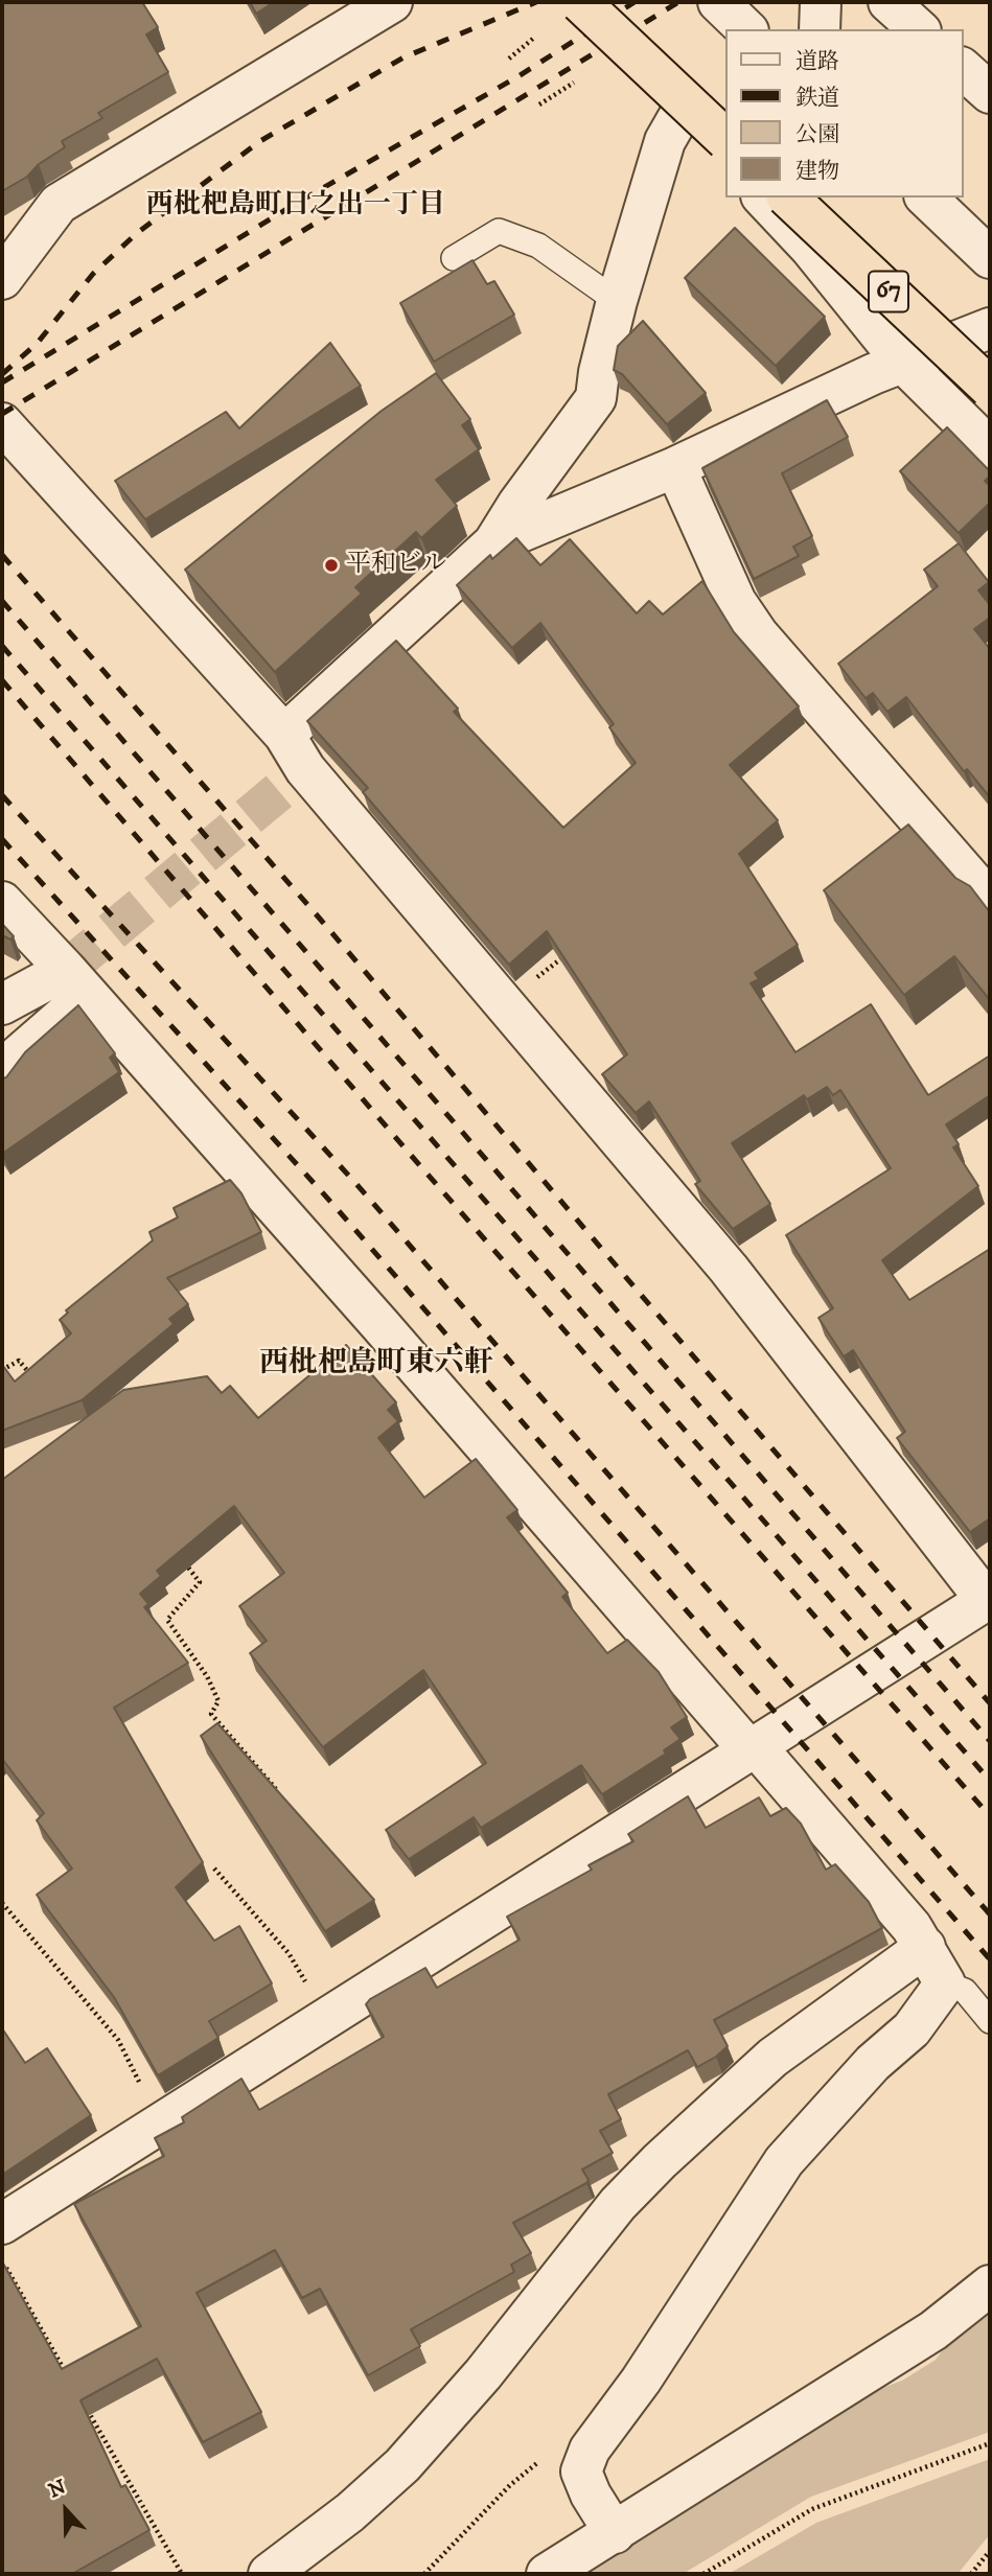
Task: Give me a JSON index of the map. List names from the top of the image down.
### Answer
{
  "streets": {
    "main road": ["67"]
  },
  "districts": ["西枇杷島町日之出一丁目", "西枇杷島町東六軒"],
  "places": ["平和ビル"],
  "legend": [
    "道路",
    "鉄道",
    "公園",
    "建物"
  ],
  "north": "top"
}
